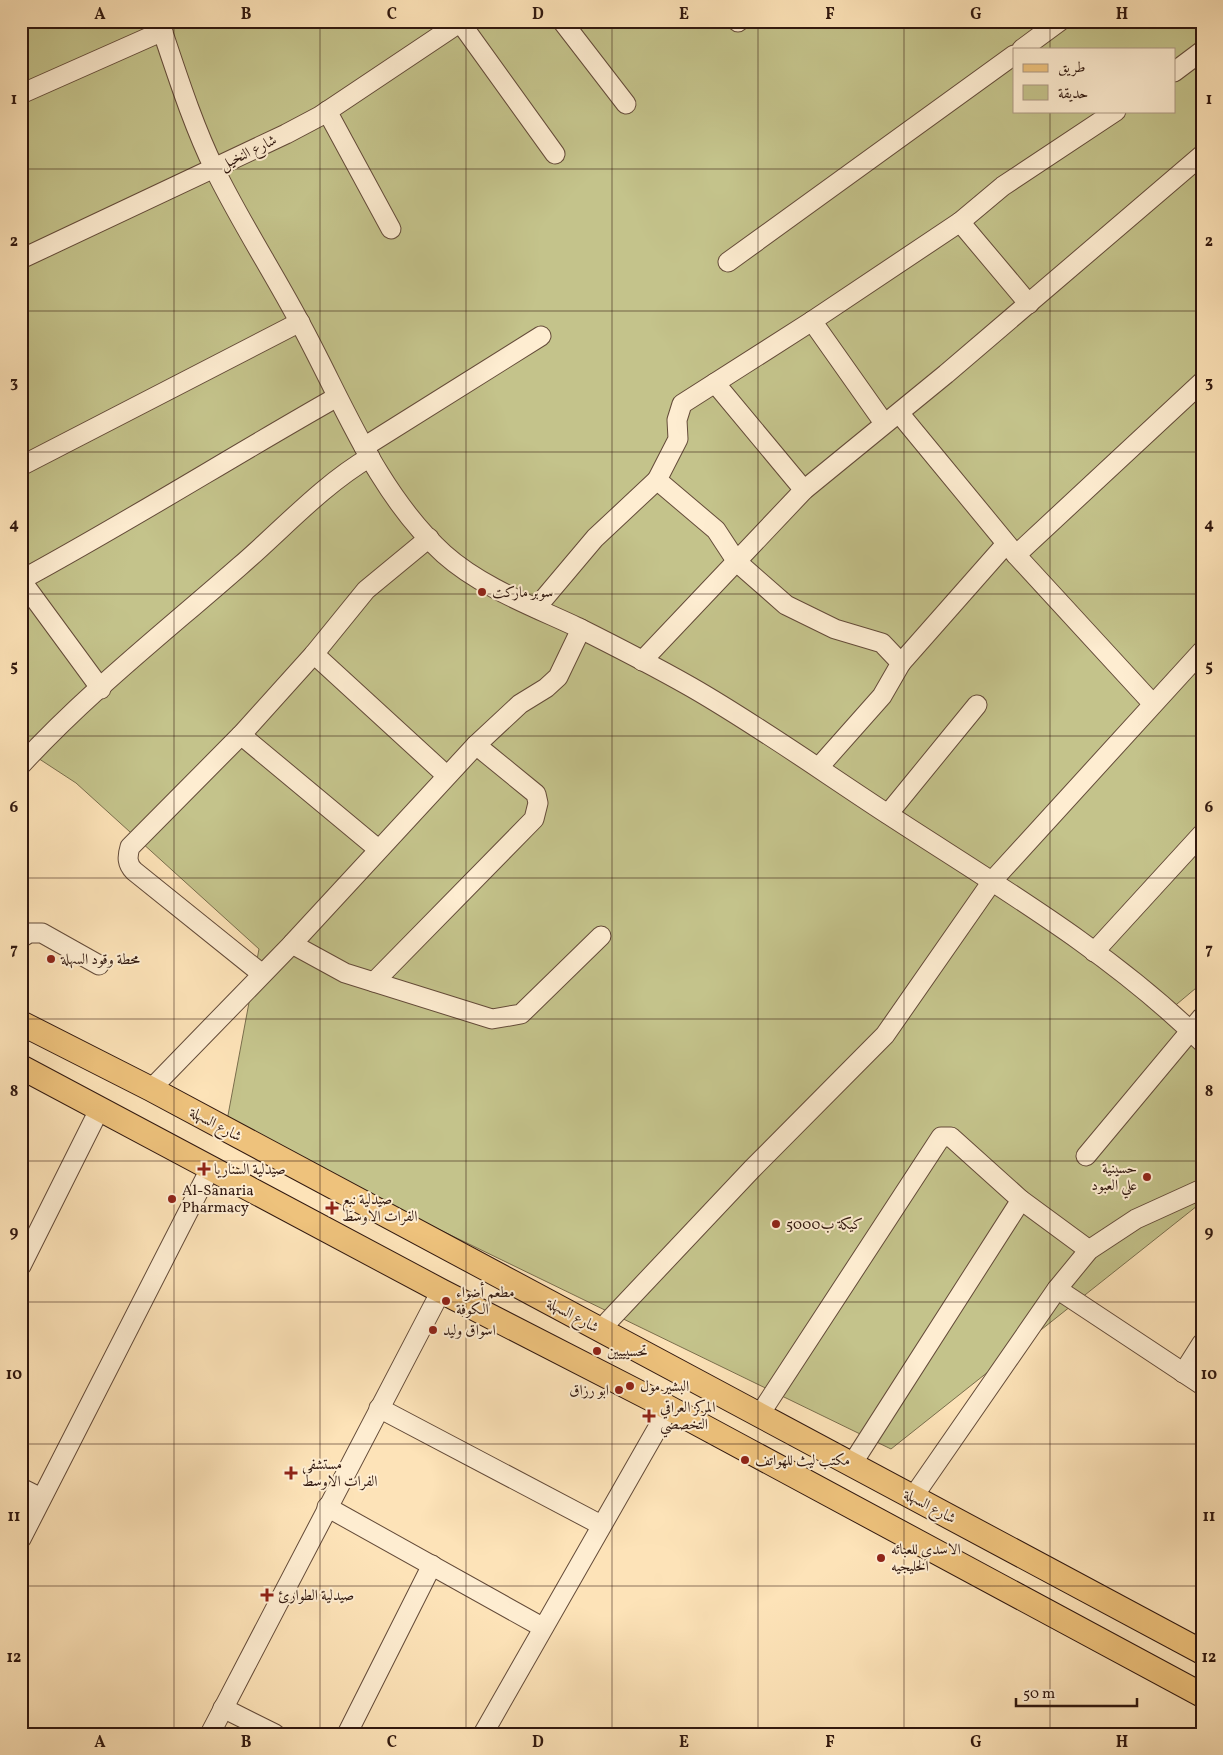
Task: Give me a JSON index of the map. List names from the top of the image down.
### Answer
{
  "streets": {
    "main road": ["شارع السهلة"],
    "street": ["شارع النخيل"]
  },
  "places": {
    "other": [
      "سوبر ماركت",
      "محطة وقود السهلة",
      "حسينية علي العبود",
      "Al-Sanaria Pharmacy",
      "كيكة ب5000",
      "مطعم أضواء الكوفة",
      "اسواق وليد",
      "تحسيييين",
      "البشير مول",
      "ابو رزاق",
      "مكتب ليث للهواتف",
      "الاسدي للعبائه الخليجيه"
    ],
    "health": [
      "صيدلية السناريا",
      "صيدلية نبع الفرات الاوسط",
      "المركز العراقي التخصصي",
      "مستشفى الفرات الاوسط",
      "صيدلية الطوارئ"
    ]
  },
  "legend": ["طريق", "حديقة"],
  "scale_bar": "50 m",
  "grid": {
    "columns": [
      "A",
      "B",
      "C",
      "D",
      "E",
      "F",
      "G",
      "H"
    ],
    "rows": [
      "1",
      "2",
      "3",
      "4",
      "5",
      "6",
      "7",
      "8",
      "9",
      "10",
      "11",
      "12"
    ]
  }
}
